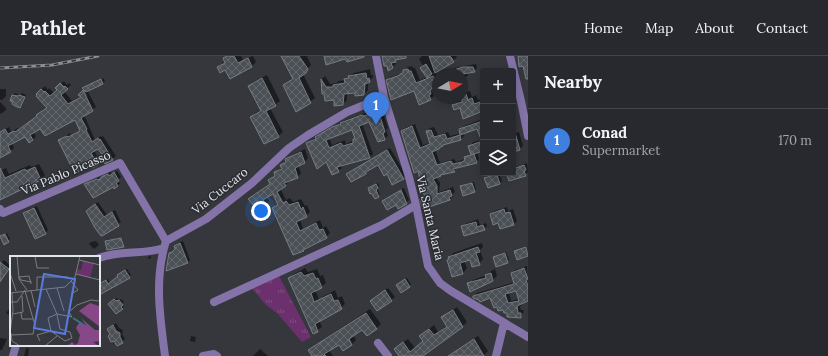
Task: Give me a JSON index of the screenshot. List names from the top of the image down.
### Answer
{
  "streets": {
    "street": ["Via Pablo Picasso", "Via Cuccaro", "Via Santa Maria"]
  },
  "crossings": [
    ["Via Pablo Picasso", "Via Cuccaro"],
    ["Via Cuccaro", "Via Santa Maria"]
  ],
  "north": "right",
  "page": {
    "header": "Pathlet",
    "nav": [
      "Home",
      "Map",
      "About",
      "Contact"
    ],
    "heading": "Nearby",
    "map_buttons": ["+", "−"],
    "pins": "1",
    "list": [
      {
        "mark": "1",
        "name": "Conad",
        "note": "Supermarket",
        "value": "170 m"
      }
    ]
  }
}
